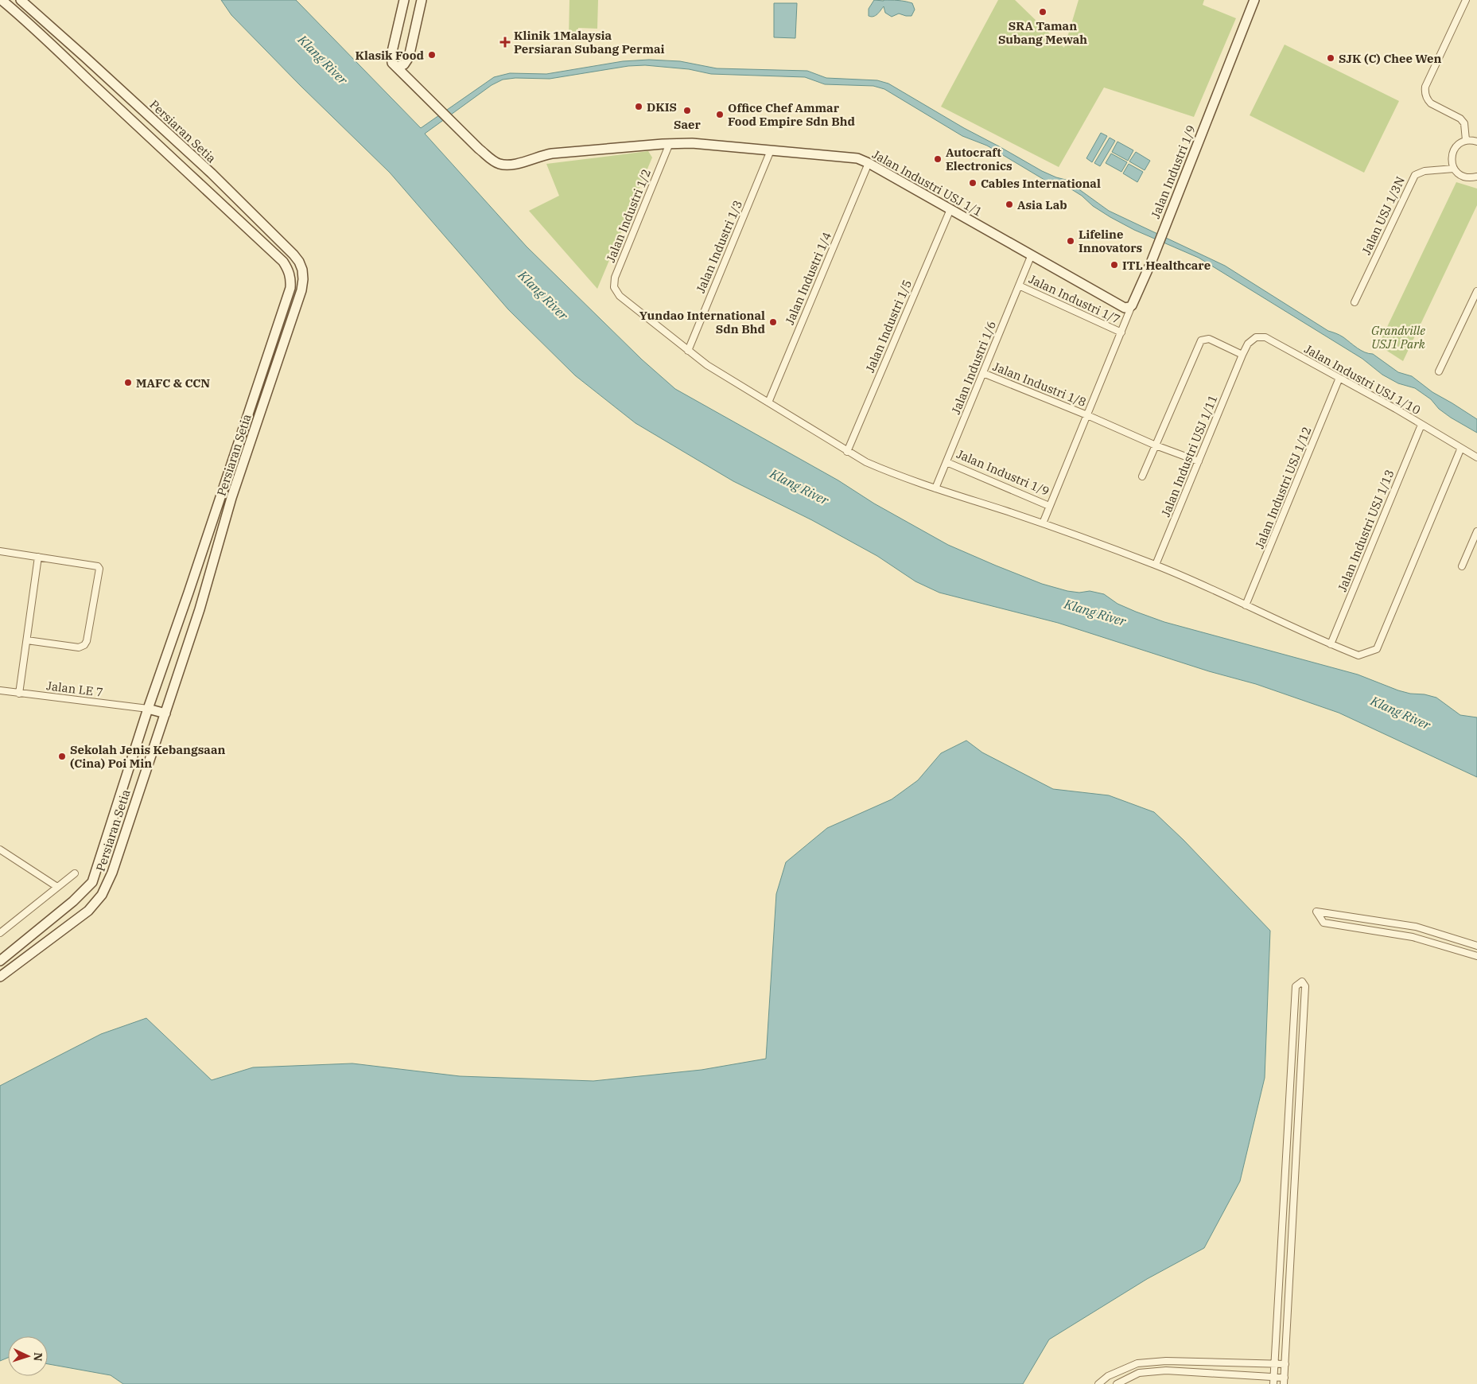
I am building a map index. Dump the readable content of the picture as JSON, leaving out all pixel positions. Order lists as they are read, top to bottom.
{
  "streets": {
    "street": [
      "Persiaran Setia",
      "Jalan Industri 1/9",
      "Jalan Industri USJ 1/1",
      "Jalan Industri 1/2",
      "Jalan USJ 1/3N",
      "Jalan Industri 1/3",
      "Jalan Industri 1/4",
      "Jalan Industri 1/7",
      "Jalan Industri 1/5",
      "Jalan Industri 1/6",
      "Jalan Industri USJ 1/10",
      "Jalan Industri 1/8",
      "Jalan Industri USJ 1/11",
      "Jalan Industri USJ 1/12",
      "Jalan Industri USJ 1/13",
      "Jalan LE 7"
    ]
  },
  "crossings": [
    ["Persiaran Setia", "Jalan LE 7"],
    ["Jalan Industri 1/9", "Jalan Industri USJ 1/1"],
    ["Jalan Industri 1/9", "Jalan Industri 1/7"],
    ["Jalan Industri 1/9", "Jalan Industri 1/6"],
    ["Jalan Industri 1/9", "Jalan Industri 1/8"],
    ["Jalan Industri USJ 1/1", "Jalan Industri 1/2"],
    ["Jalan Industri USJ 1/1", "Jalan Industri 1/3"],
    ["Jalan Industri USJ 1/1", "Jalan Industri 1/4"],
    ["Jalan Industri USJ 1/1", "Jalan Industri 1/5"],
    ["Jalan Industri USJ 1/1", "Jalan Industri 1/6"],
    ["Jalan Industri 1/2", "Jalan Industri 1/3"],
    ["Jalan Industri 1/7", "Jalan Industri 1/6"],
    ["Jalan Industri 1/6", "Jalan Industri 1/8"],
    ["Jalan Industri USJ 1/10", "Jalan Industri USJ 1/11"],
    ["Jalan Industri USJ 1/10", "Jalan Industri USJ 1/12"],
    ["Jalan Industri USJ 1/10", "Jalan Industri USJ 1/13"],
    ["Jalan Industri 1/8", "Jalan Industri USJ 1/11"]
  ],
  "water": ["Klang River"],
  "parks": ["Grandville USJ1 Park"],
  "places": {
    "other": [
      "SRA Taman Subang Mewah",
      "Klasik Food",
      "SJK (C) Chee Wen",
      "DKIS",
      "Saer",
      "Office Chef Ammar Food Empire Sdn Bhd",
      "Autocraft Electronics",
      "Cables International",
      "Asia Lab",
      "Lifeline Innovators",
      "ITL Healthcare",
      "Yundao International Sdn Bhd",
      "MAFC & CCN",
      "Sekolah Jenis Kebangsaan (Cina) Poi Min"
    ],
    "health": ["Klinik 1Malaysia Persiaran Subang Permai"]
  },
  "north": "right"
}
